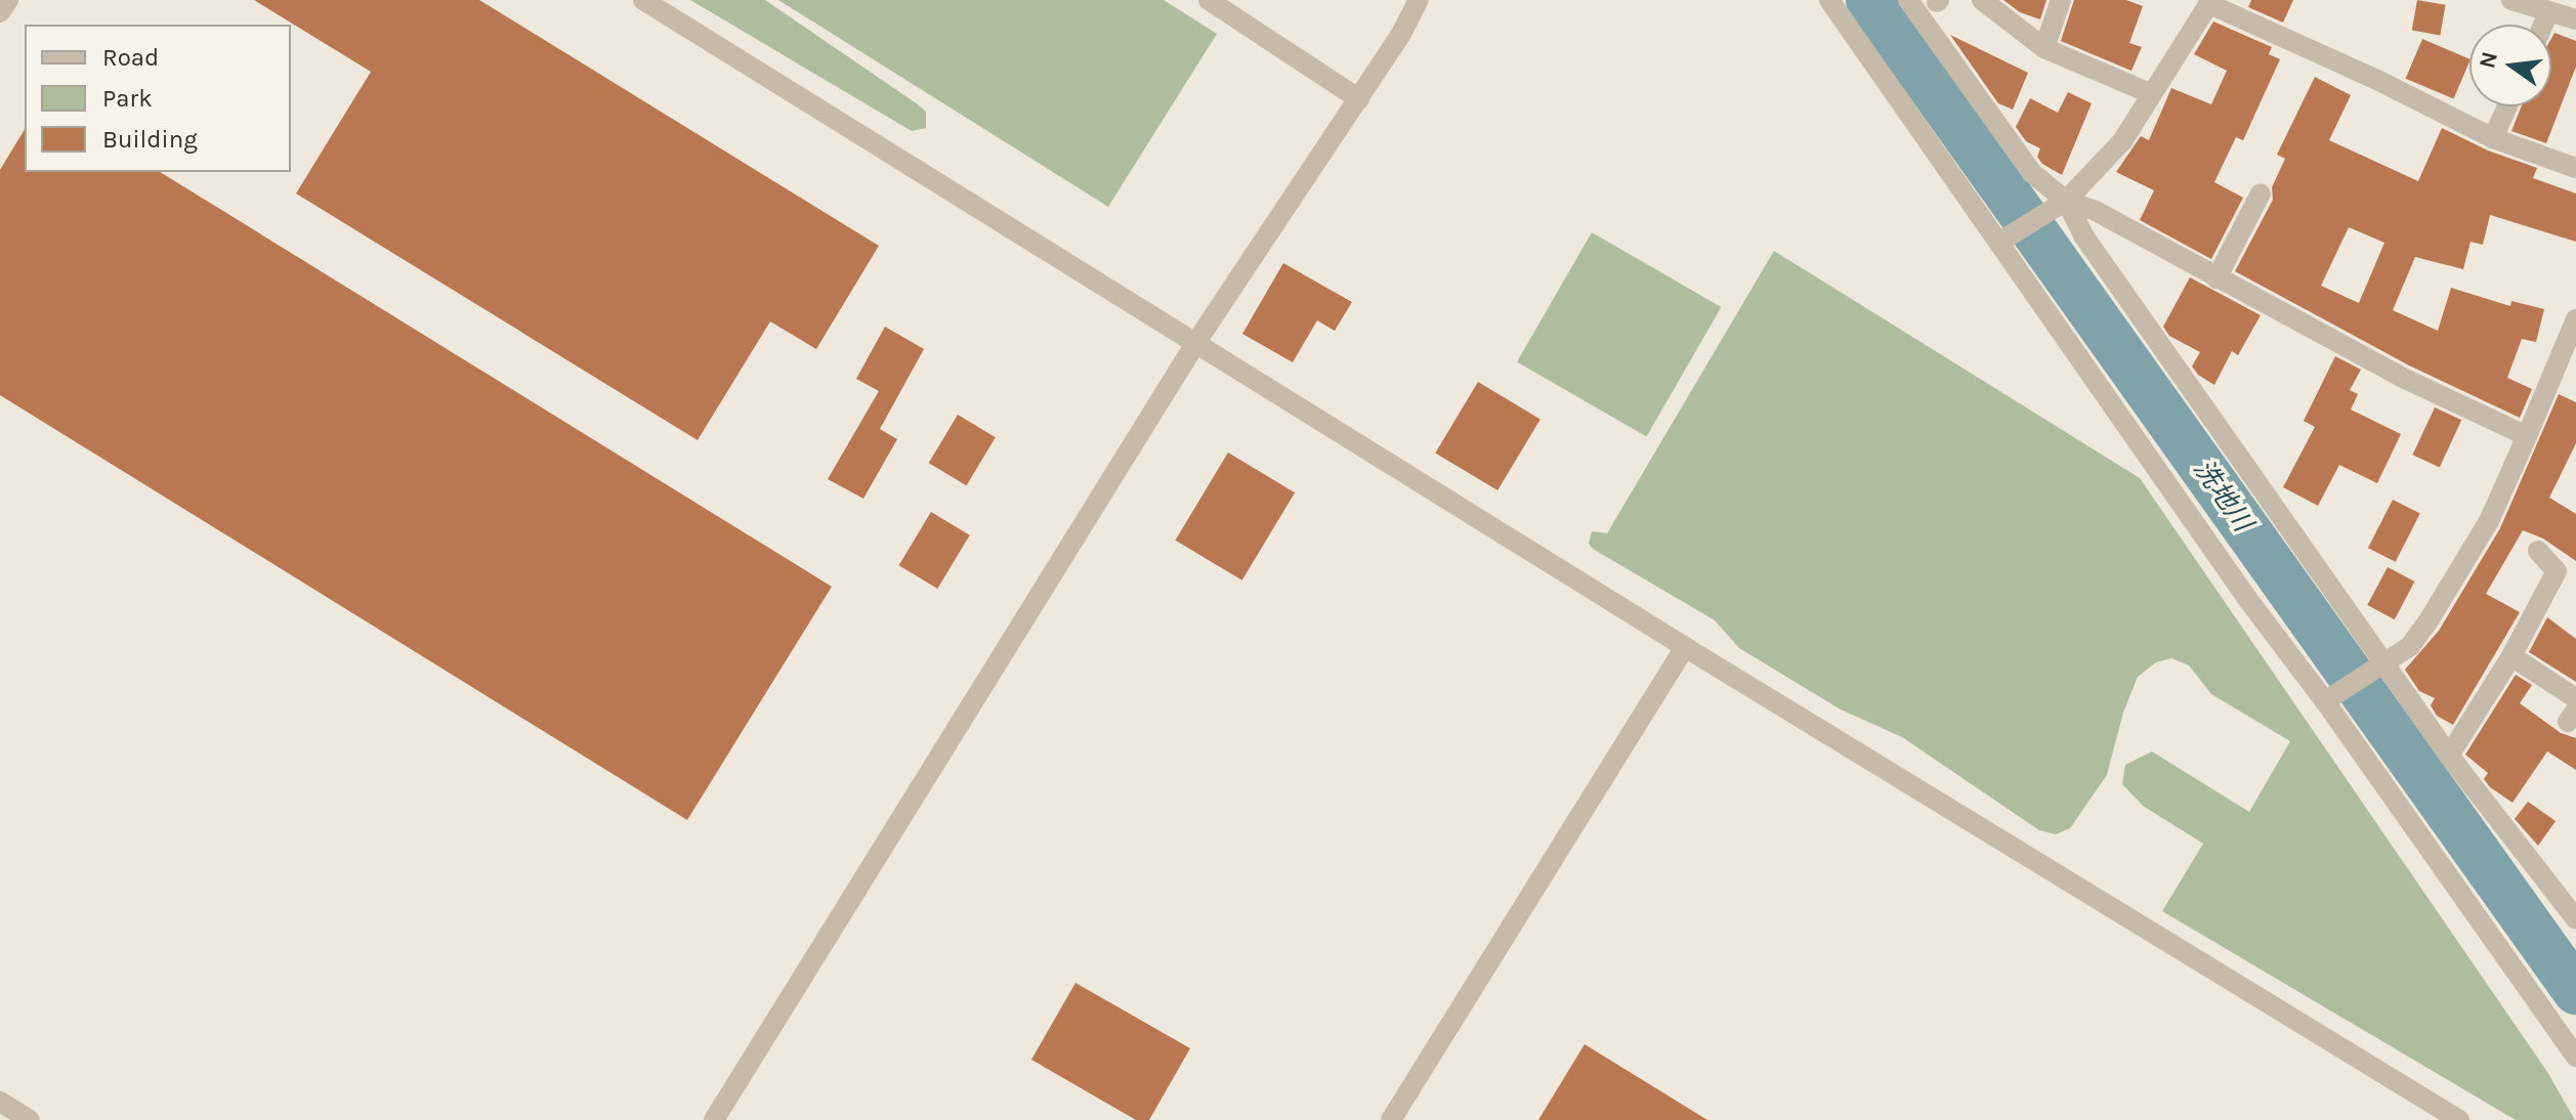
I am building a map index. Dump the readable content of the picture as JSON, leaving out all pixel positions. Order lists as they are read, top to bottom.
{
  "water": ["洗地川"],
  "legend": ["Road", "Park", "Building"],
  "north": "left"
}
